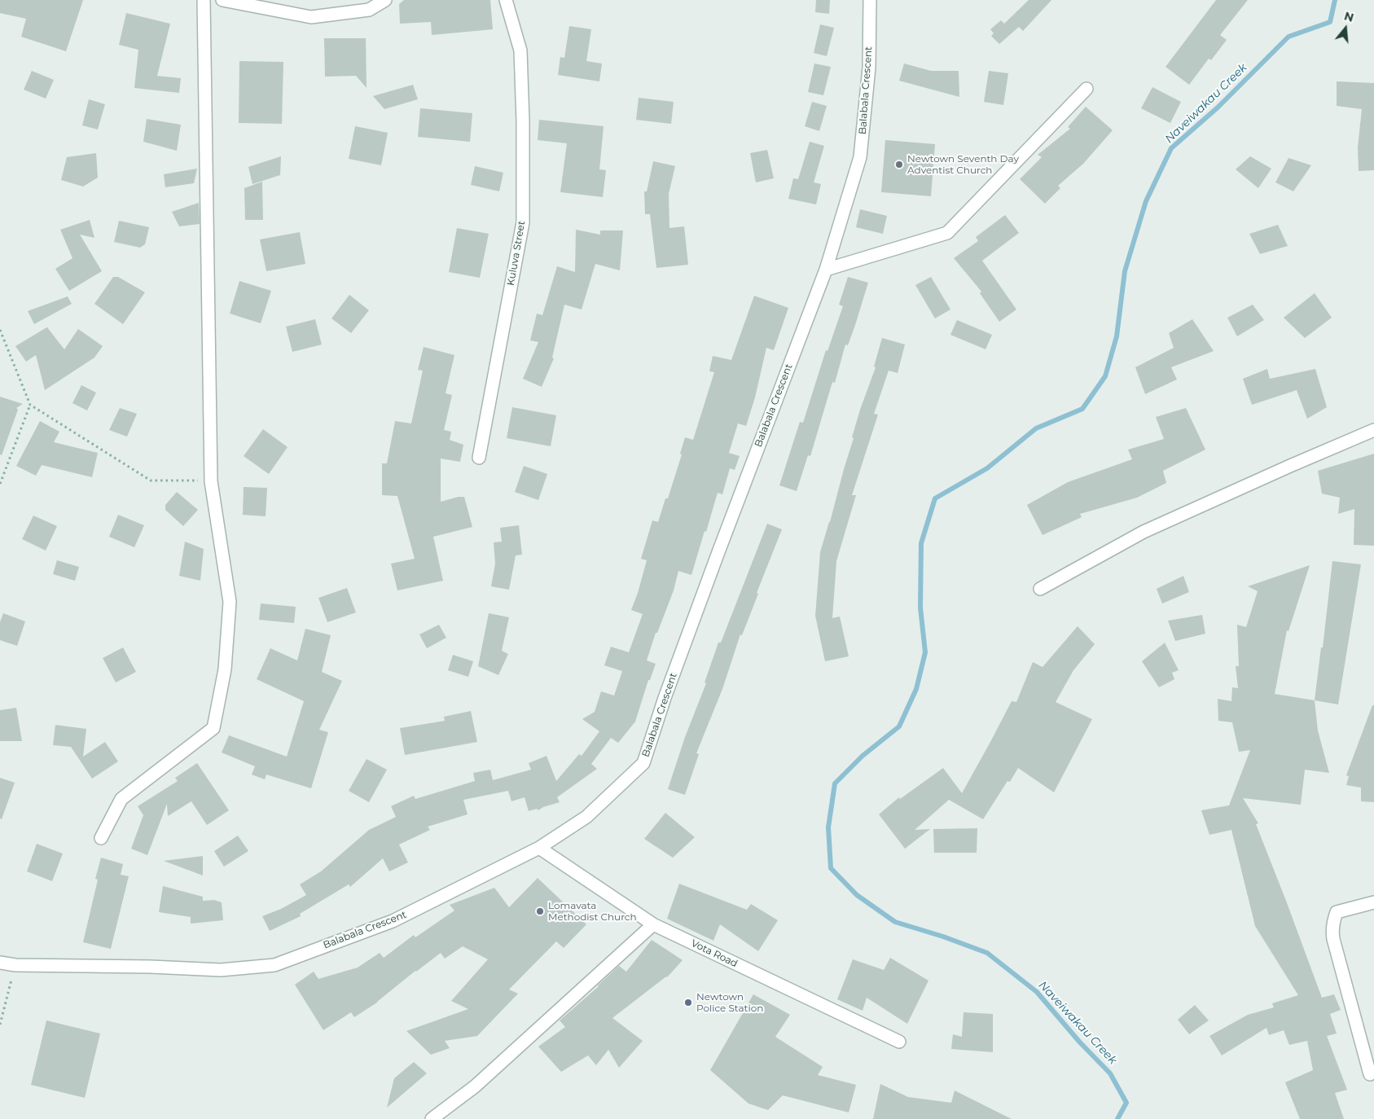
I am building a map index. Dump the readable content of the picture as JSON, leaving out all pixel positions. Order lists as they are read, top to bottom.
{
  "streets": {
    "street": ["Balabala Crescent", "Kuluva Street", "Vota Road"]
  },
  "crossings": [
    ["Balabala Crescent", "Vota Road"]
  ],
  "water": ["Naveiwakau Creek"],
  "places": ["Newtown Seventh Day Adventist Church", "Lomavata Methodist Church", "Newtown Police Station"],
  "north": "top"
}
